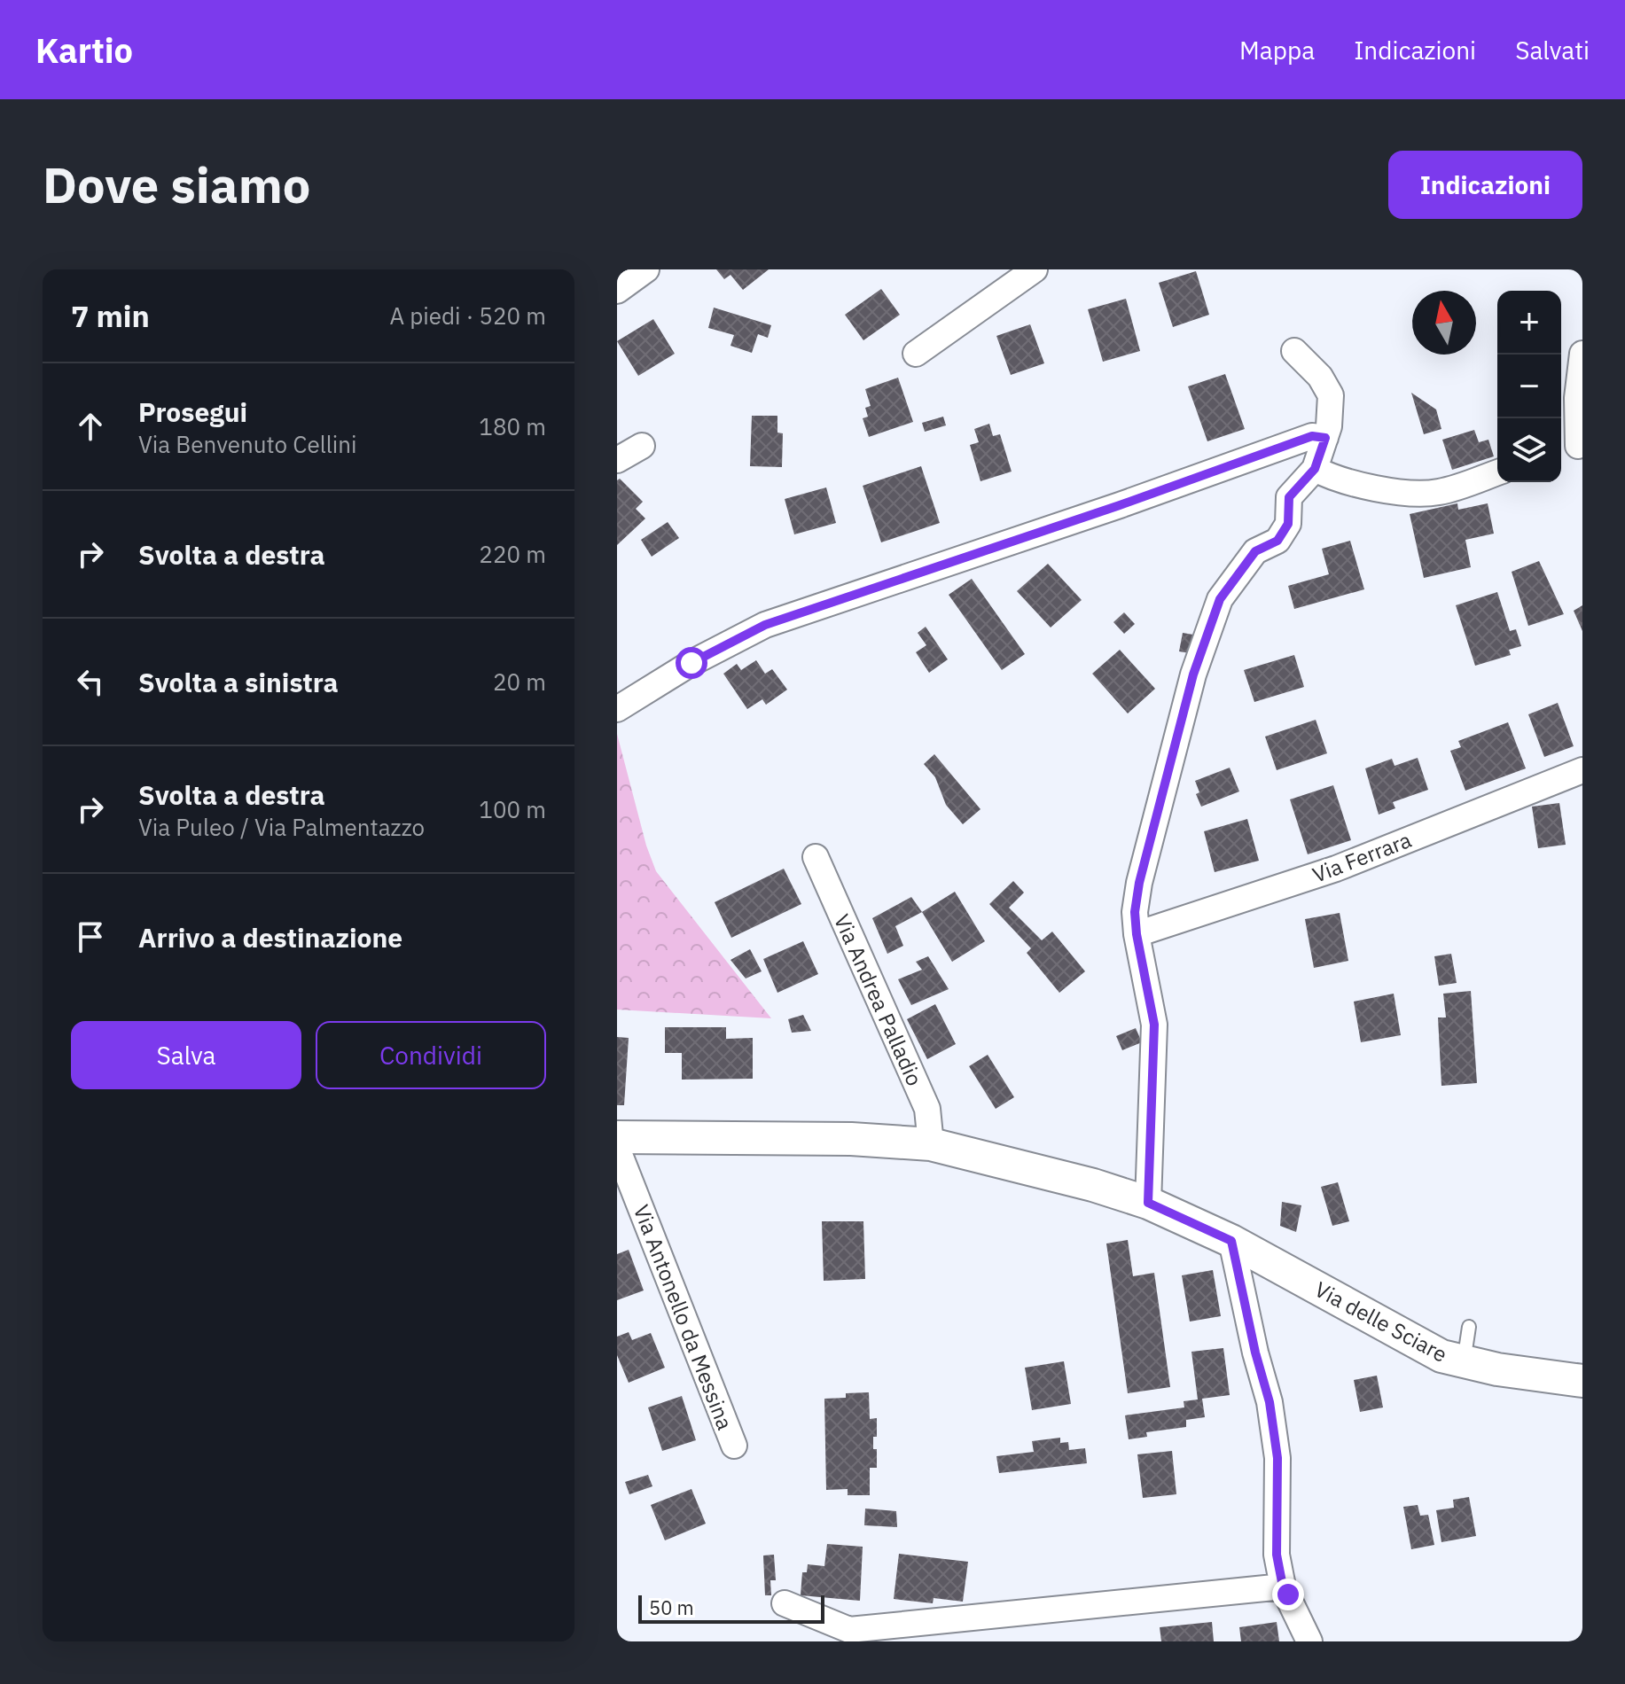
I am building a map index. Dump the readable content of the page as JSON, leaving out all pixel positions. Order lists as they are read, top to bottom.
{
  "streets": {
    "street": [
      "Via Ferrara",
      "Via Andrea Palladio",
      "Via Antonello da Messina",
      "Via delle Sciare"
    ]
  },
  "crossings": [
    ["Via Andrea Palladio", "Via delle Sciare"]
  ],
  "scale_bar": "50 m",
  "north": "top",
  "page": {
    "header": "Kartio",
    "nav": ["Mappa", "Indicazioni", "Salvati"],
    "buttons": [
      "Indicazioni",
      ["Salva", "Condividi"]
    ],
    "title": "Dove siamo",
    "heading": ["7 min", "A piedi · 520 m"],
    "map_buttons": ["+", "−"],
    "list": [
      ["Prosegui", "Via Benvenuto Cellini", "180 m"],
      ["Svolta a destra", "220 m"],
      ["Svolta a sinistra", "20 m"],
      ["Svolta a destra", "Via Puleo / Via Palmentazzo", "100 m"],
      "Arrivo a destinazione"
    ],
    "scale": "50 m"
  }
}
